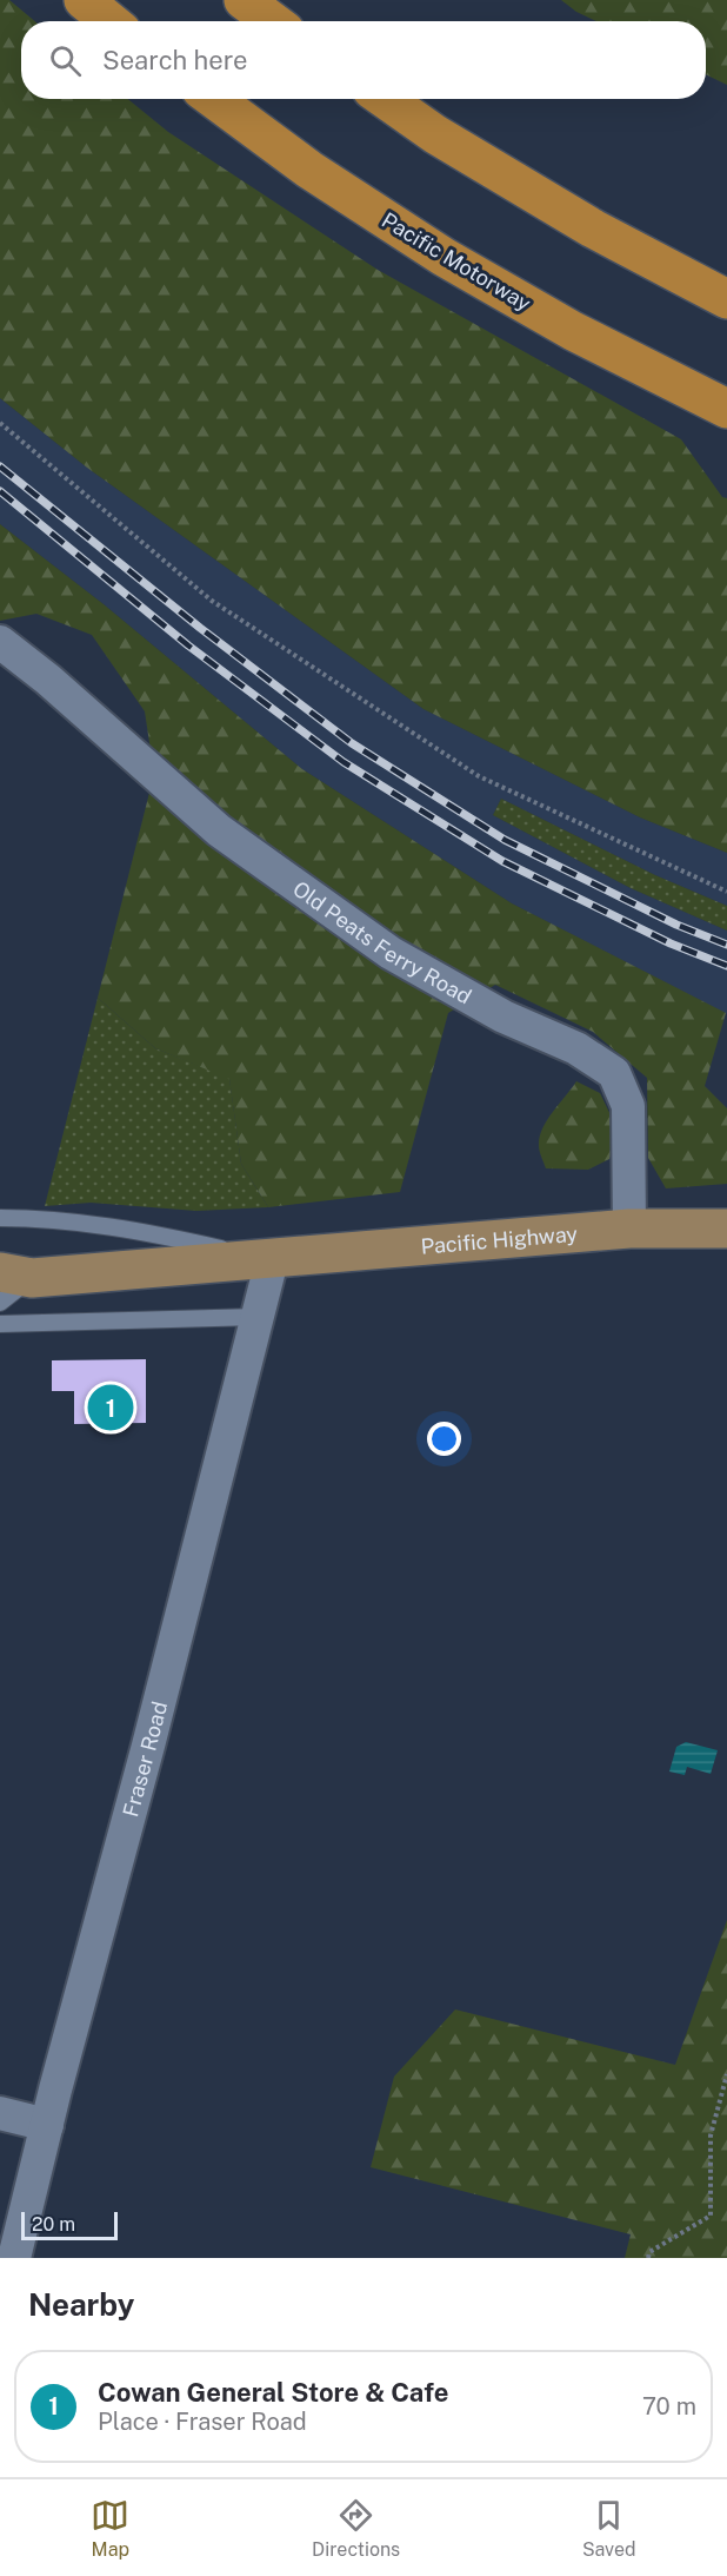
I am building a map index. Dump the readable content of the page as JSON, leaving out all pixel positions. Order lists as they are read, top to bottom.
{
  "streets": {
    "highway": ["Pacific Motorway"],
    "main road": ["Pacific Highway"],
    "street": ["Old Peats Ferry Road", "Fraser Road"]
  },
  "crossings": [
    ["Old Peats Ferry Road", "Pacific Highway"],
    ["Pacific Highway", "Fraser Road"]
  ],
  "scale_bar": "20 m",
  "page": {
    "search": "Search here",
    "pins": "1",
    "scale": "20 m",
    "heading": "Nearby",
    "list": [
      {
        "mark": "1",
        "name": "Cowan General Store & Cafe",
        "note": "Place · Fraser Road",
        "value": "70 m"
      }
    ],
    "nav": ["Map", "Directions", "Saved"]
  }
}
